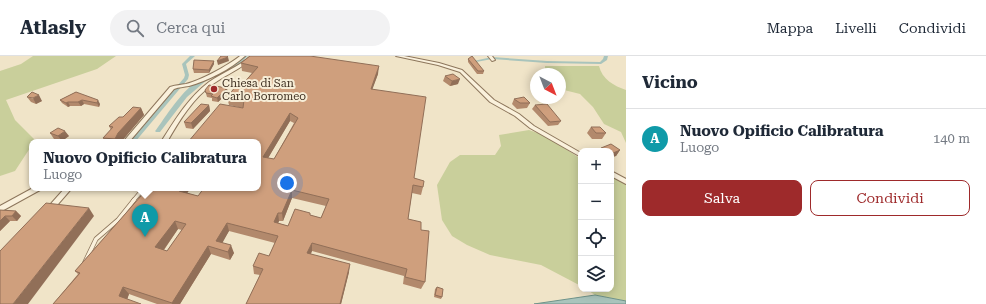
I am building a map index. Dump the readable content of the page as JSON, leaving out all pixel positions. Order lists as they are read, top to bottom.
{
  "places": ["Chiesa di San Carlo Borromeo"],
  "north": "bottom right",
  "page": {
    "header": "Atlasly",
    "search": "Cerca qui",
    "nav": ["Mappa", "Livelli", "Condividi"],
    "heading": "Vicino",
    "list": [
      {
        "mark": "A",
        "name": "Nuovo Opificio Calibratura",
        "note": "Luogo",
        "value": "140 m"
      }
    ],
    "popup": ["Nuovo Opificio Calibratura", "Luogo"],
    "map_buttons": ["+", "−"],
    "buttons": ["Salva", "Condividi"],
    "pins": "A"
  }
}
